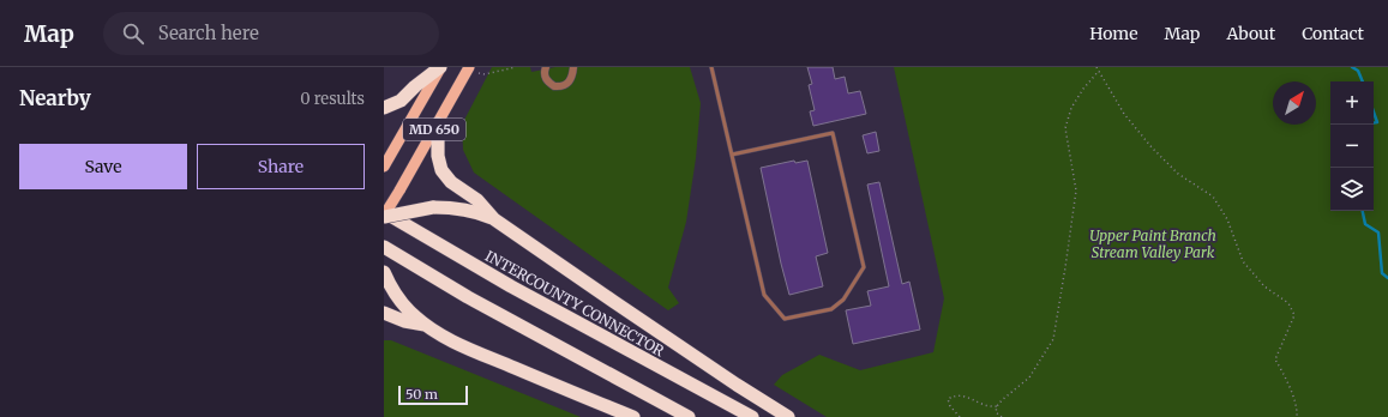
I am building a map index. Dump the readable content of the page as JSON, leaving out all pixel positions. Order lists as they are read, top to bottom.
{
  "streets": {
    "highway": ["INTERCOUNTY CONNECTOR"],
    "main road": ["MD 650"]
  },
  "crossings": [
    ["MD 650", "INTERCOUNTY CONNECTOR"]
  ],
  "parks": ["Upper Paint Branch Stream Valley Park"],
  "scale_bar": "50 m",
  "north": "top right",
  "page": {
    "header": "Map",
    "search": "Search here",
    "nav": [
      "Home",
      "Map",
      "About",
      "Contact"
    ],
    "heading": ["Nearby", "0 results"],
    "map_buttons": ["+", "−"],
    "buttons": ["Save", "Share"],
    "scale": "50 m"
  }
}
